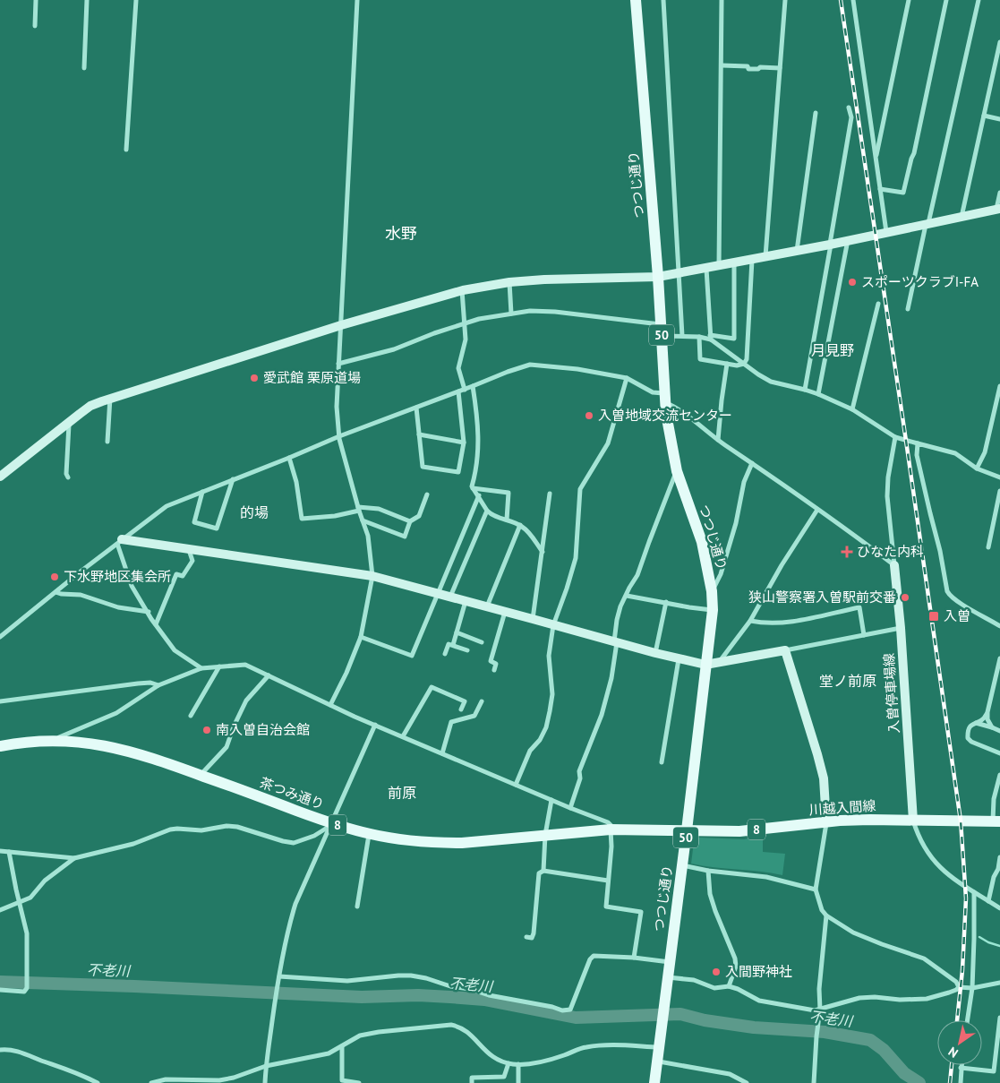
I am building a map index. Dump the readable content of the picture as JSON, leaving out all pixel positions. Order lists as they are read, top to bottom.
{
  "streets": {
    "main road": [
      "つつじ通り",
      "50",
      "茶つみ通り",
      "川越入間線",
      "8"
    ],
    "street": ["入曽停車場線"]
  },
  "crossings": [
    ["つつじ通り", "茶つみ通り"],
    ["つつじ通り", "川越入間線"],
    ["入曽停車場線", "川越入間線"],
    ["茶つみ通り", "川越入間線"]
  ],
  "districts": [
    "水野",
    "月見野",
    "的場",
    "堂ノ前原",
    "前原"
  ],
  "water": ["不老川"],
  "places": {
    "other": [
      "スポーツクラブI-FA",
      "愛武館 栗原道場",
      "入曽地域交流センター",
      "下水野地区集会所",
      "狭山警察署入曽駅前交番",
      "南入曽自治会館",
      "入間野神社"
    ],
    "health": ["ひなた内科"],
    "transit": ["入曽"]
  },
  "north": "bottom left"
}
